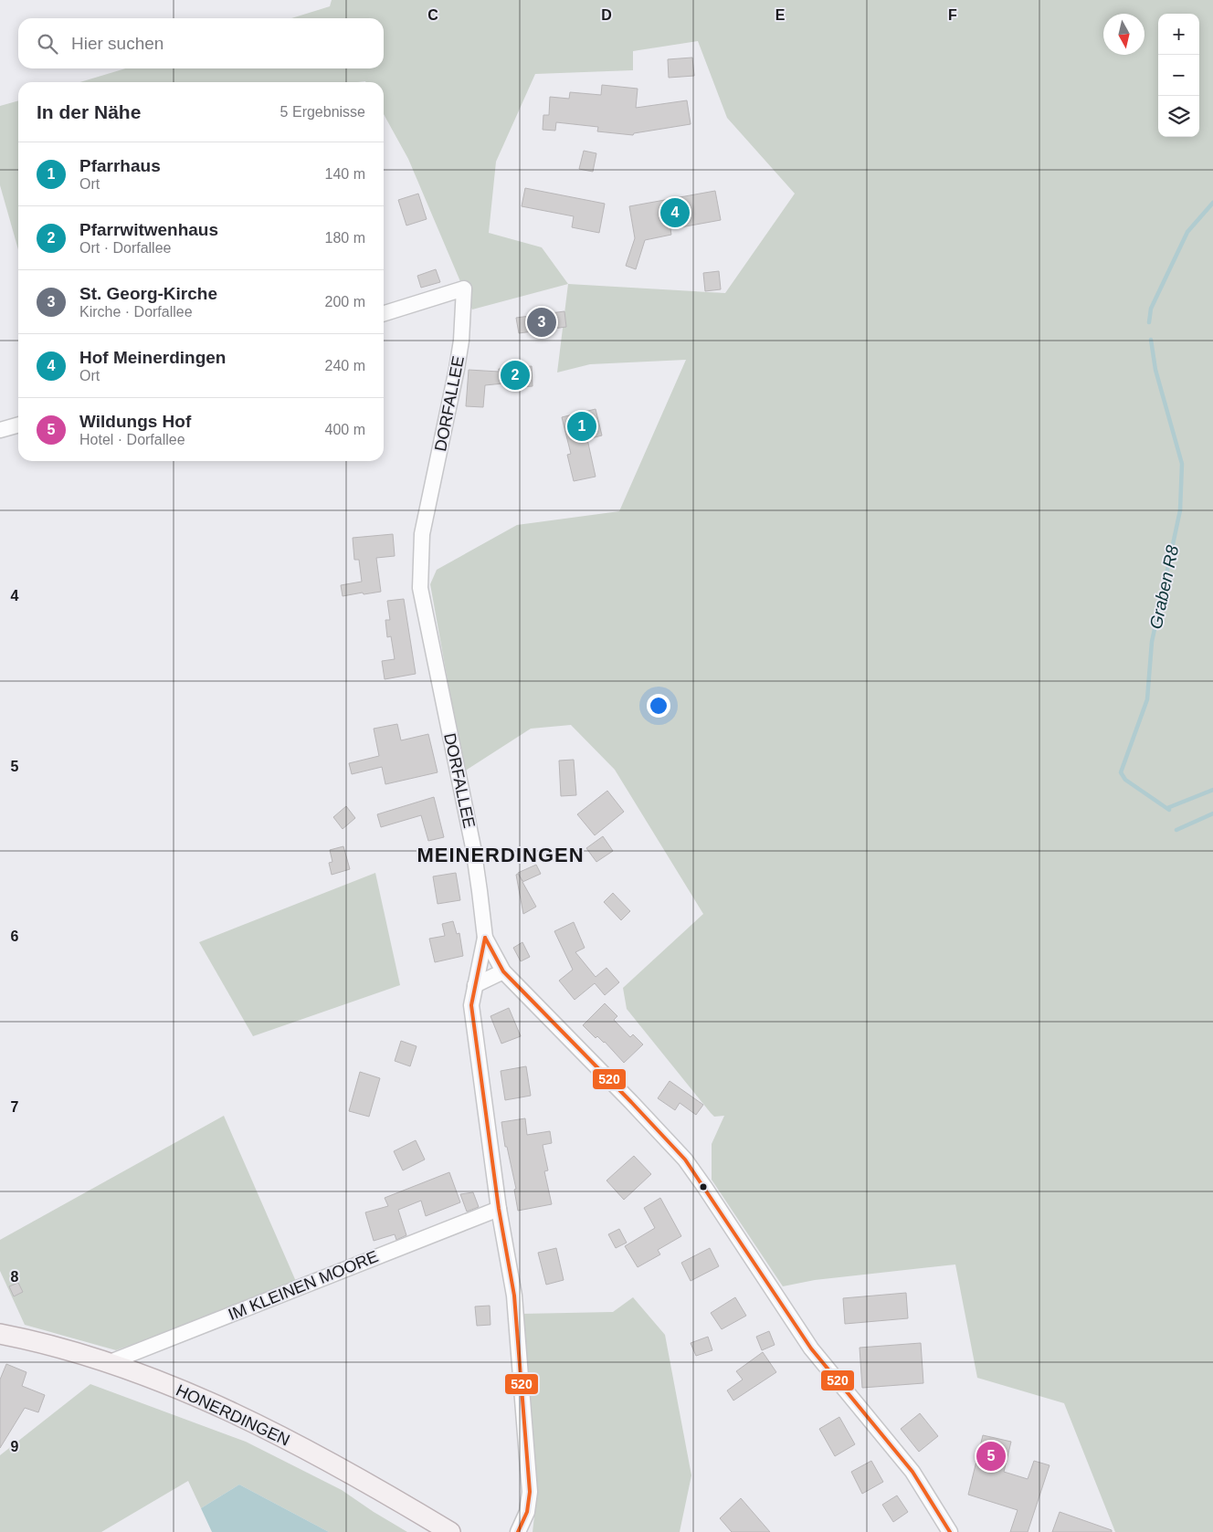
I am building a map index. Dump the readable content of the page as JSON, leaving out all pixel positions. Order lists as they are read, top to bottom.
{
  "streets": {
    "main road": ["HONERDINGEN"],
    "street": ["DORFALLEE", "IM KLEINEN MOORE"]
  },
  "crossings": [
    ["IM KLEINEN MOORE", "HONERDINGEN"]
  ],
  "districts": ["MEINERDINGEN"],
  "water": ["Graben R8"],
  "lines": ["transit line 520"],
  "north": "bottom",
  "page": {
    "map_buttons": ["+", "−"],
    "search": "Hier suchen",
    "heading": ["In der Nähe", "5 Ergebnisse"],
    "list": [
      {
        "mark": "1",
        "name": "Pfarrhaus",
        "note": "Ort",
        "value": "140 m"
      },
      {
        "mark": "2",
        "name": "Pfarrwitwenhaus",
        "note": "Ort · Dorfallee",
        "value": "180 m"
      },
      {
        "mark": "3",
        "name": "St. Georg-Kirche",
        "note": "Kirche · Dorfallee",
        "value": "200 m"
      },
      {
        "mark": "4",
        "name": "Hof Meinerdingen",
        "note": "Ort",
        "value": "240 m"
      },
      {
        "mark": "5",
        "name": "Wildungs Hof",
        "note": "Hotel · Dorfallee",
        "value": "400 m"
      }
    ],
    "pins": [
      "4",
      "3",
      "2",
      "1",
      "5"
    ]
  },
  "grid": {
    "columns": [
      "C",
      "D",
      "E",
      "F"
    ],
    "rows": [
      "4",
      "5",
      "6",
      "7",
      "8",
      "9"
    ]
  }
}
